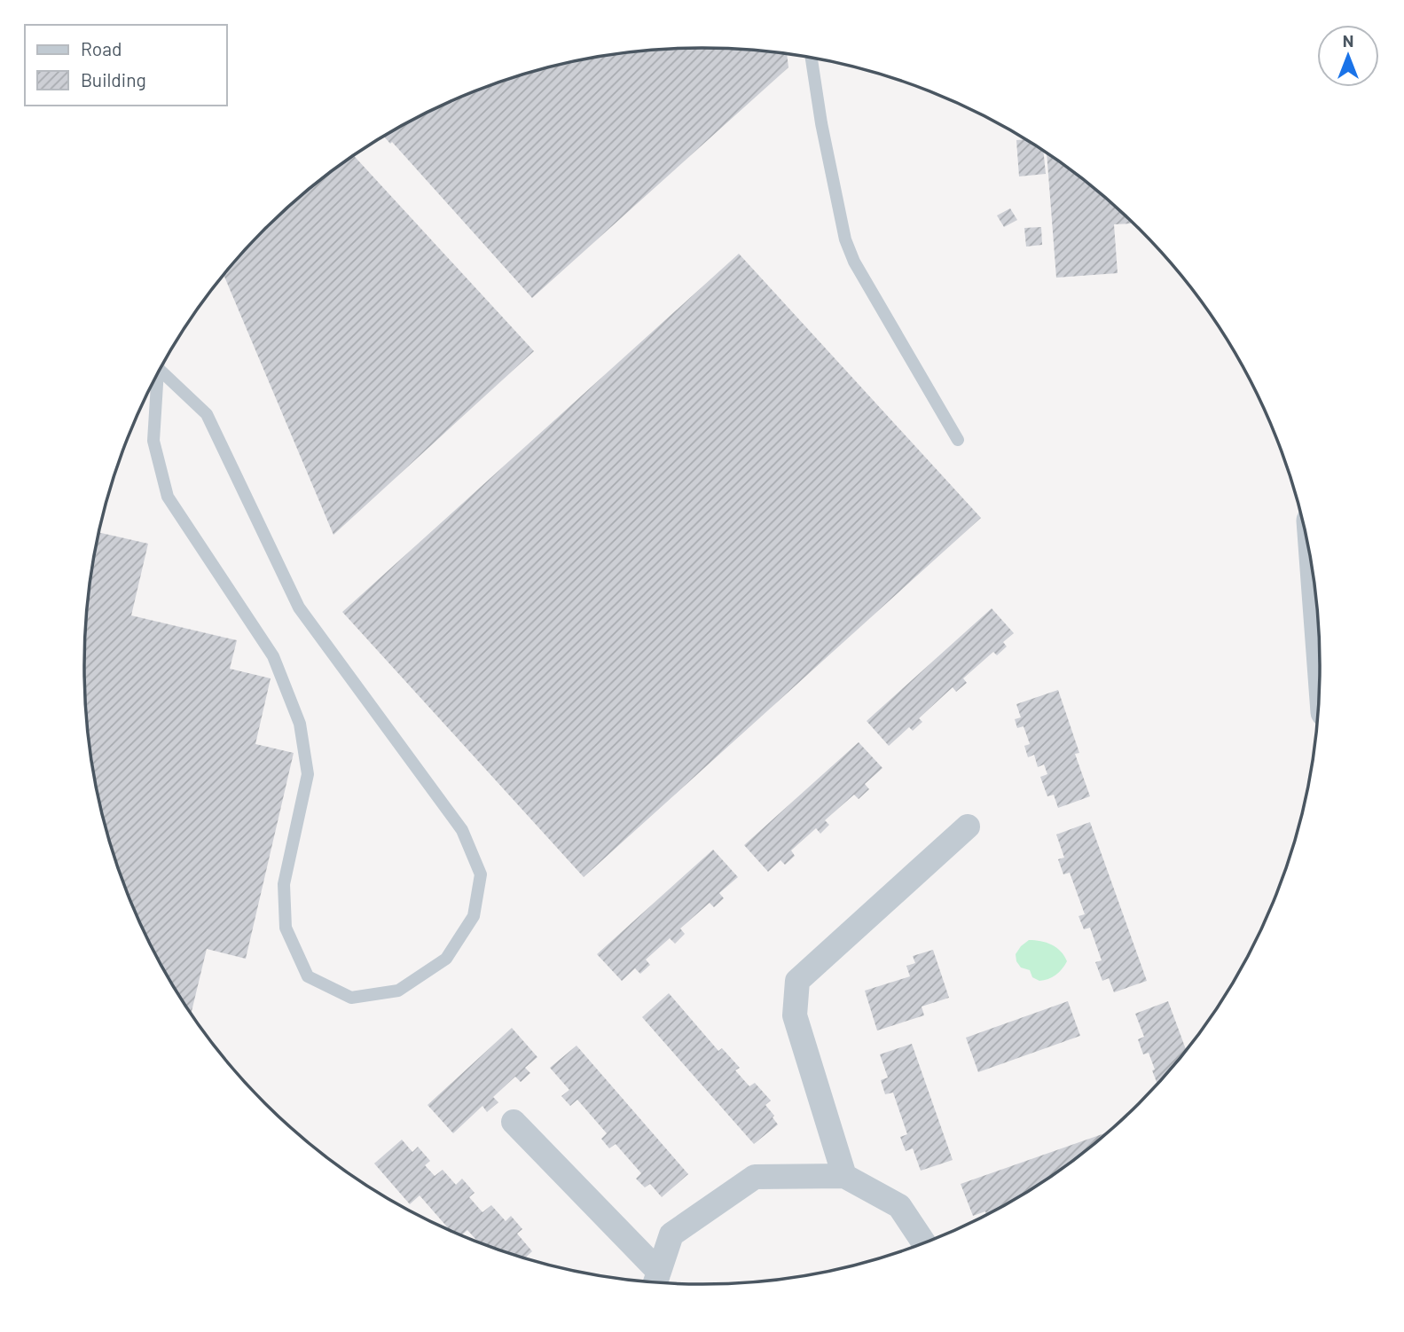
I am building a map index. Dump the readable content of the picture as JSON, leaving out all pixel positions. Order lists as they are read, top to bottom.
{
  "legend": ["Road", "Building"],
  "north": "top"
}
